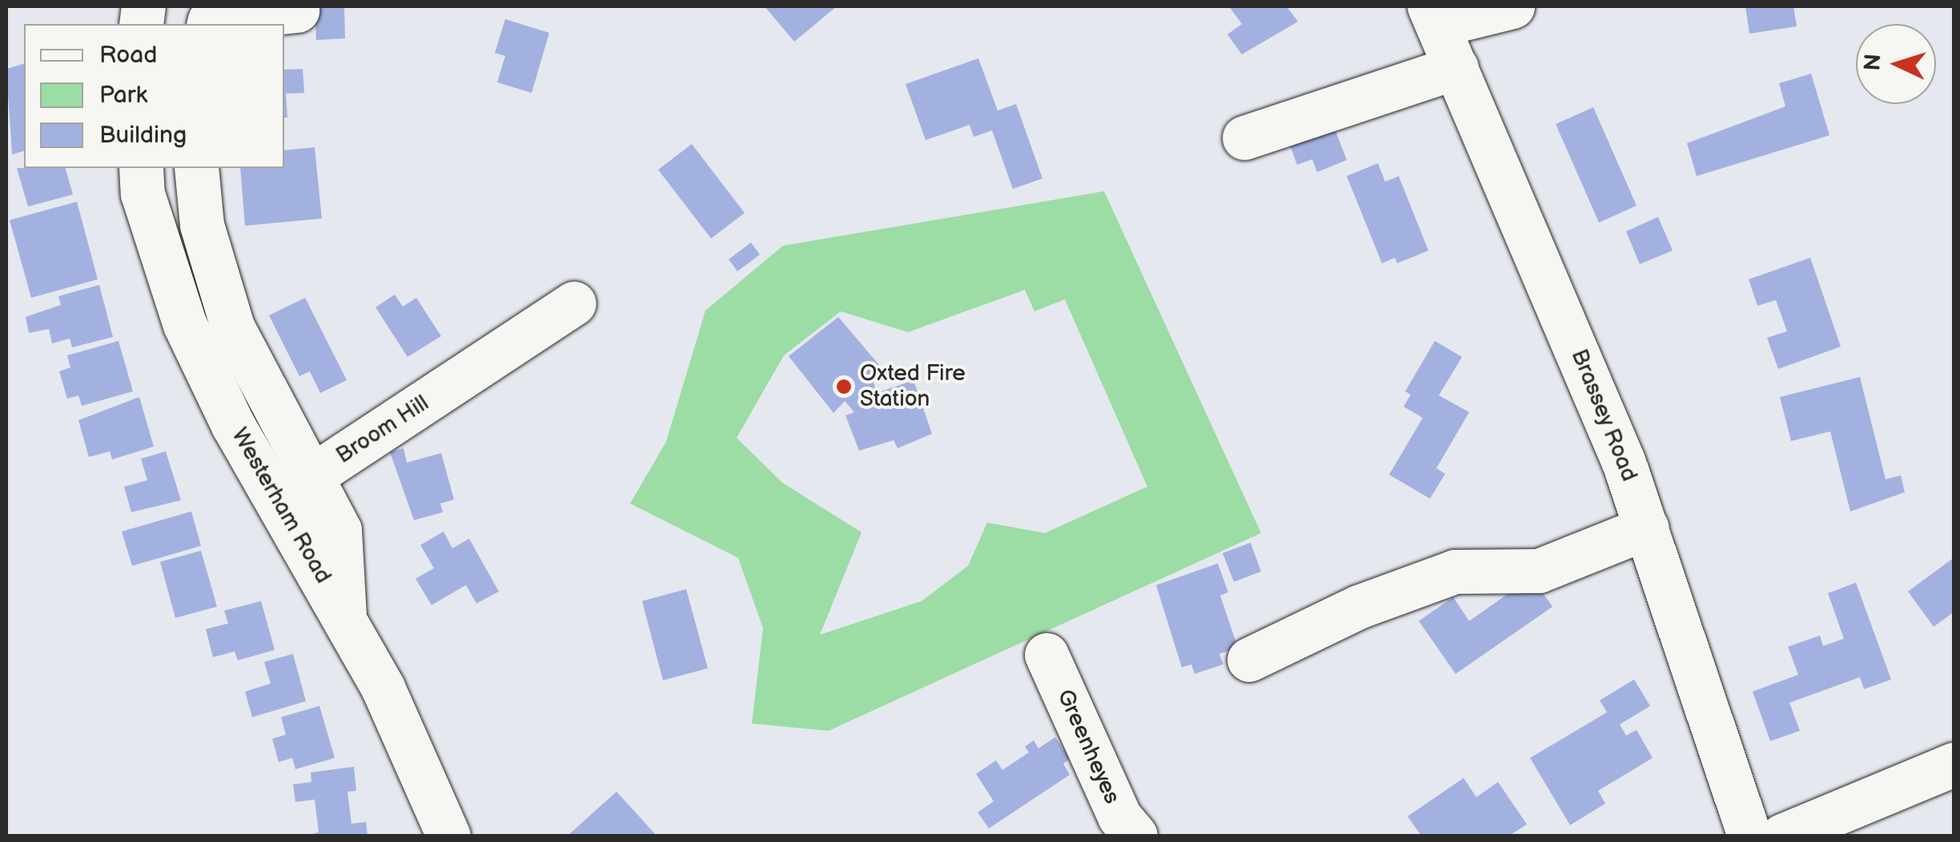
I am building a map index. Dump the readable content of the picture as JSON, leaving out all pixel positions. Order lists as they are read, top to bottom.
{
  "streets": {
    "street": [
      "Brassey Road",
      "Broom Hill",
      "Westerham Road",
      "Greenheyes"
    ]
  },
  "crossings": [
    ["Broom Hill", "Westerham Road"]
  ],
  "places": ["Oxted Fire Station"],
  "legend": ["Road", "Park", "Building"],
  "north": "left"
}
